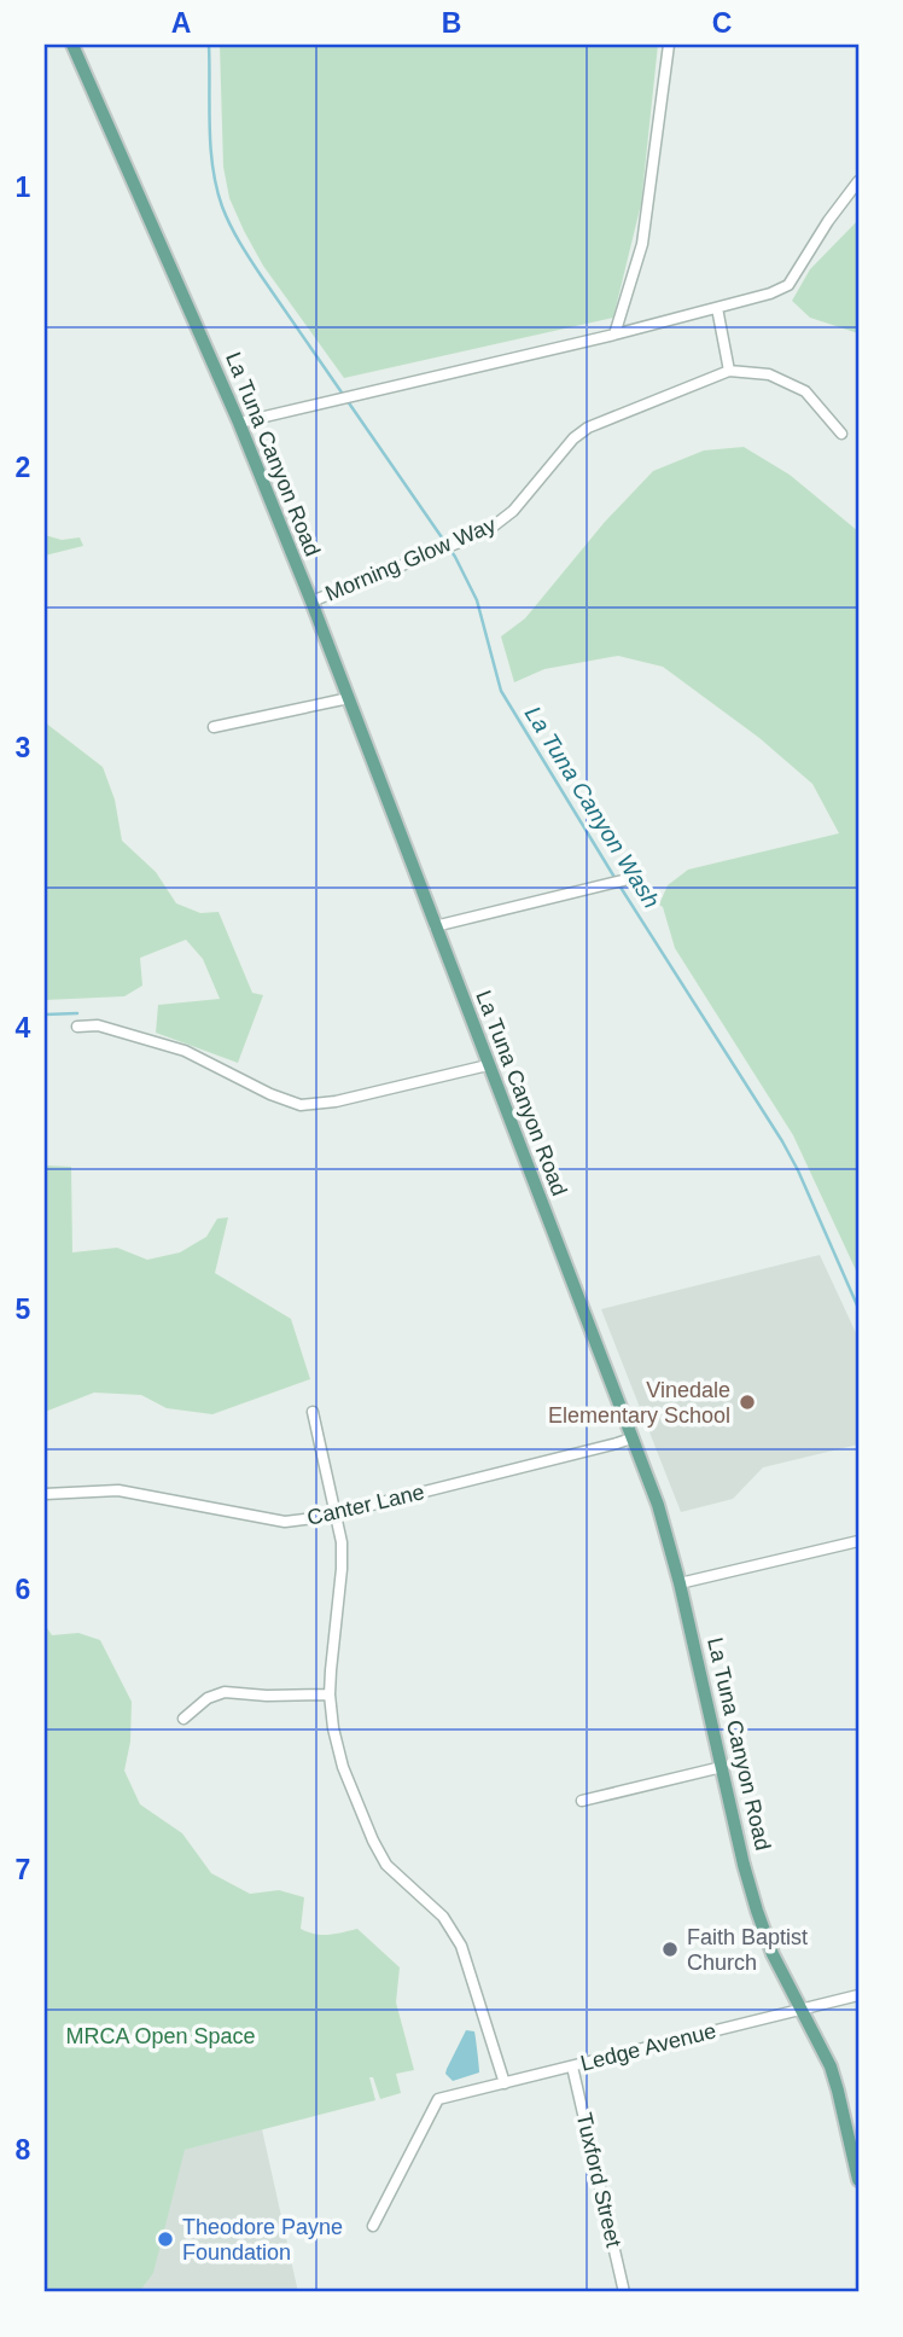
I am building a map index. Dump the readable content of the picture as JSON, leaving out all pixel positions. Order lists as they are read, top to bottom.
{
  "streets": {
    "main road": ["La Tuna Canyon Road"],
    "street": [
      "Morning Glow Way",
      "Canter Lane",
      "Ledge Avenue",
      "Tuxford Street"
    ]
  },
  "crossings": [
    ["La Tuna Canyon Road", "Morning Glow Way"],
    ["La Tuna Canyon Road", "Canter Lane"],
    ["La Tuna Canyon Road", "Ledge Avenue"],
    ["Ledge Avenue", "Tuxford Street"]
  ],
  "water": ["La Tuna Canyon Wash"],
  "parks": ["MRCA Open Space"],
  "places": ["Vinedale Elementary School", "Faith Baptist Church", "Theodore Payne Foundation"],
  "grid": {
    "columns": ["A", "B", "C"],
    "rows": [
      "1",
      "2",
      "3",
      "4",
      "5",
      "6",
      "7",
      "8"
    ]
  }
}
